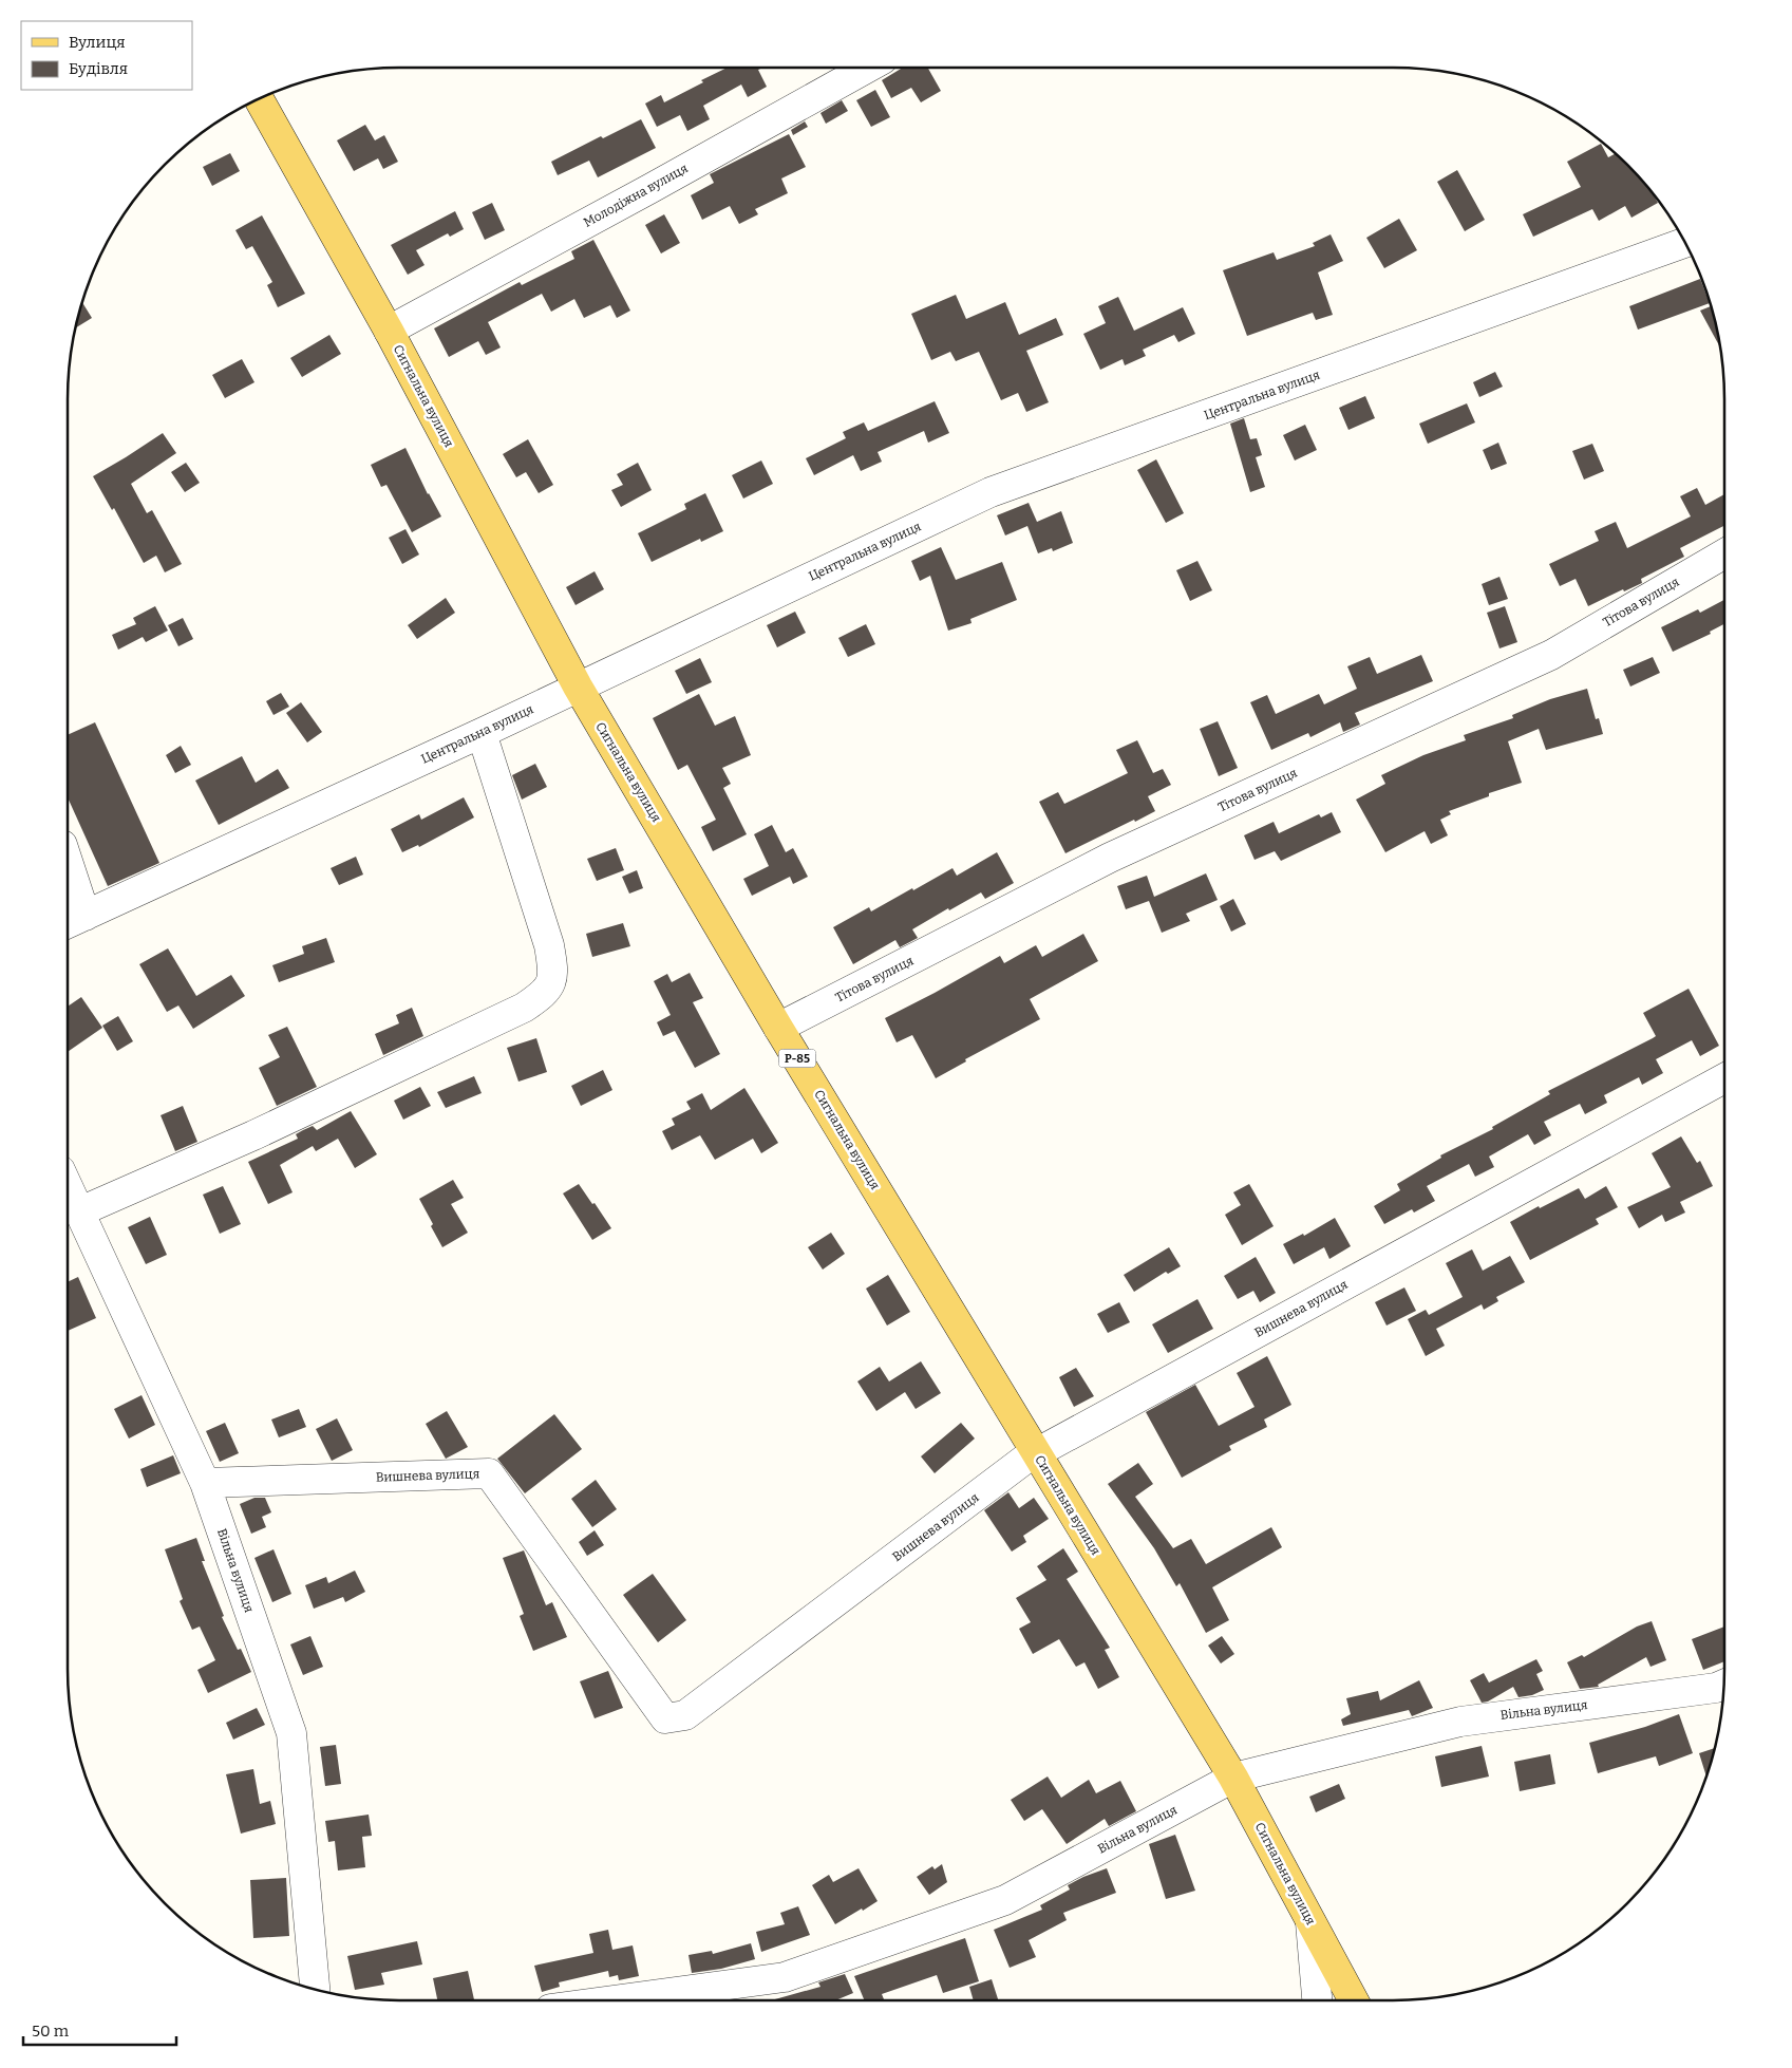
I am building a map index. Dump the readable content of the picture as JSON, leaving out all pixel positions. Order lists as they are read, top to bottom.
{
  "streets": {
    "main road": ["Сигнальна вулиця", "Р-85"],
    "street": [
      "Молодіжна вулиця",
      "Центральна вулиця",
      "Тітова вулиця",
      "Вишнева вулиця",
      "Вільна вулиця"
    ]
  },
  "crossings": [
    ["Молодіжна вулиця", "Сигнальна вулиця"],
    ["Центральна вулиця", "Сигнальна вулиця"],
    ["Сигнальна вулиця", "Тітова вулиця"],
    ["Сигнальна вулиця", "Вишнева вулиця"],
    ["Сигнальна вулиця", "Вільна вулиця"],
    ["Вишнева вулиця", "Вільна вулиця"]
  ],
  "legend": ["Вулиця", "Будівля"],
  "scale_bar": "50 m"
}
